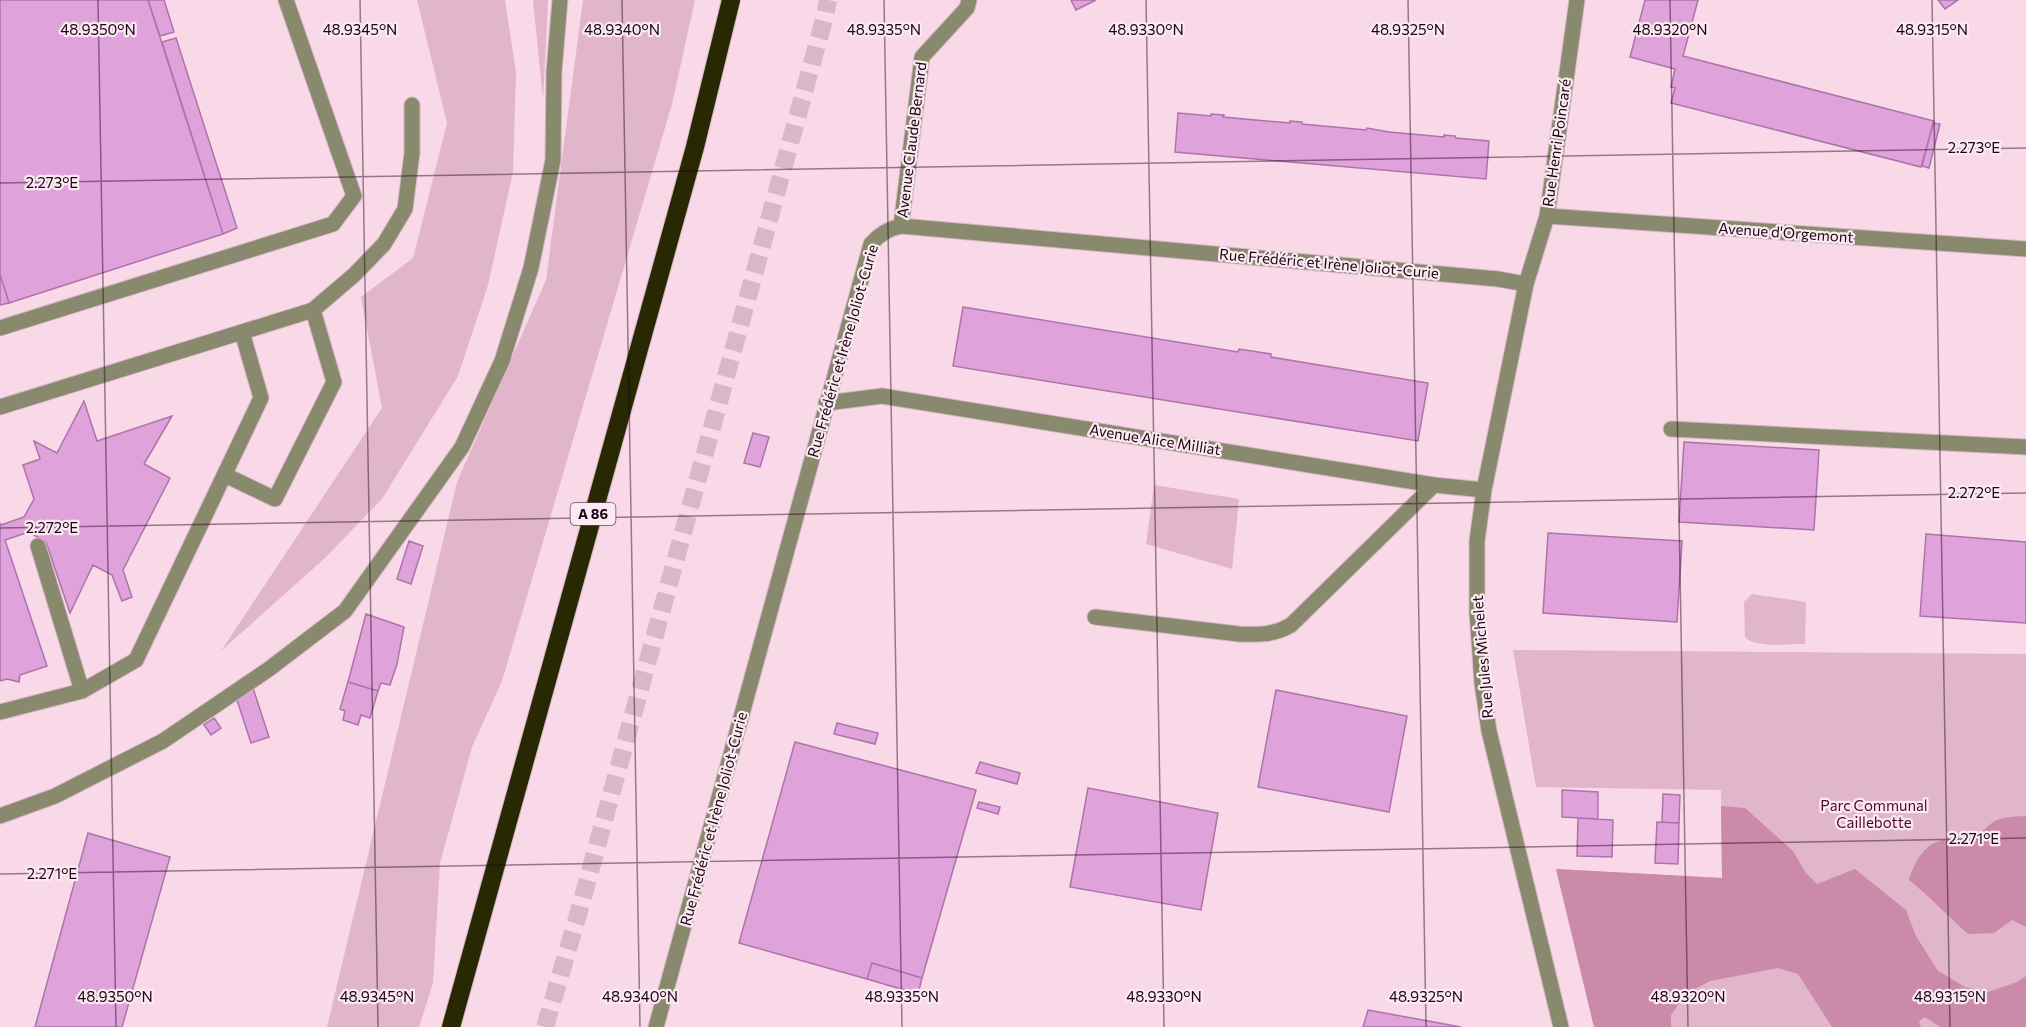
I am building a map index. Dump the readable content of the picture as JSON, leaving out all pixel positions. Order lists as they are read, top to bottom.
{
  "streets": {
    "highway": ["A 86"],
    "street": [
      "Avenue Claude Bernard",
      "Rue Henri Poincaré",
      "Avenue d'Orgemont",
      "Rue Frédéric et Irène Joliot-Curie",
      "Avenue Alice Milliat",
      "Rue Jules Michelet"
    ]
  },
  "crossings": [
    ["Avenue Claude Bernard", "Rue Frédéric et Irène Joliot-Curie"],
    ["Rue Henri Poincaré", "Avenue d'Orgemont"],
    ["Rue Henri Poincaré", "Rue Frédéric et Irène Joliot-Curie"],
    ["Rue Henri Poincaré", "Rue Jules Michelet"],
    ["Rue Frédéric et Irène Joliot-Curie", "Avenue Alice Milliat"],
    ["Rue Frédéric et Irène Joliot-Curie", "Rue Jules Michelet"],
    ["Avenue Alice Milliat", "Rue Jules Michelet"]
  ],
  "parks": ["Parc Communal Caillebotte"],
  "coordinates": [
    "48.9350°N",
    "48.9345°N",
    "48.9340°N",
    "48.9335°N",
    "48.9330°N",
    "48.9325°N",
    "48.9320°N",
    "48.9315°N",
    "2.273°E",
    "2.272°E",
    "2.271°E"
  ]
}
